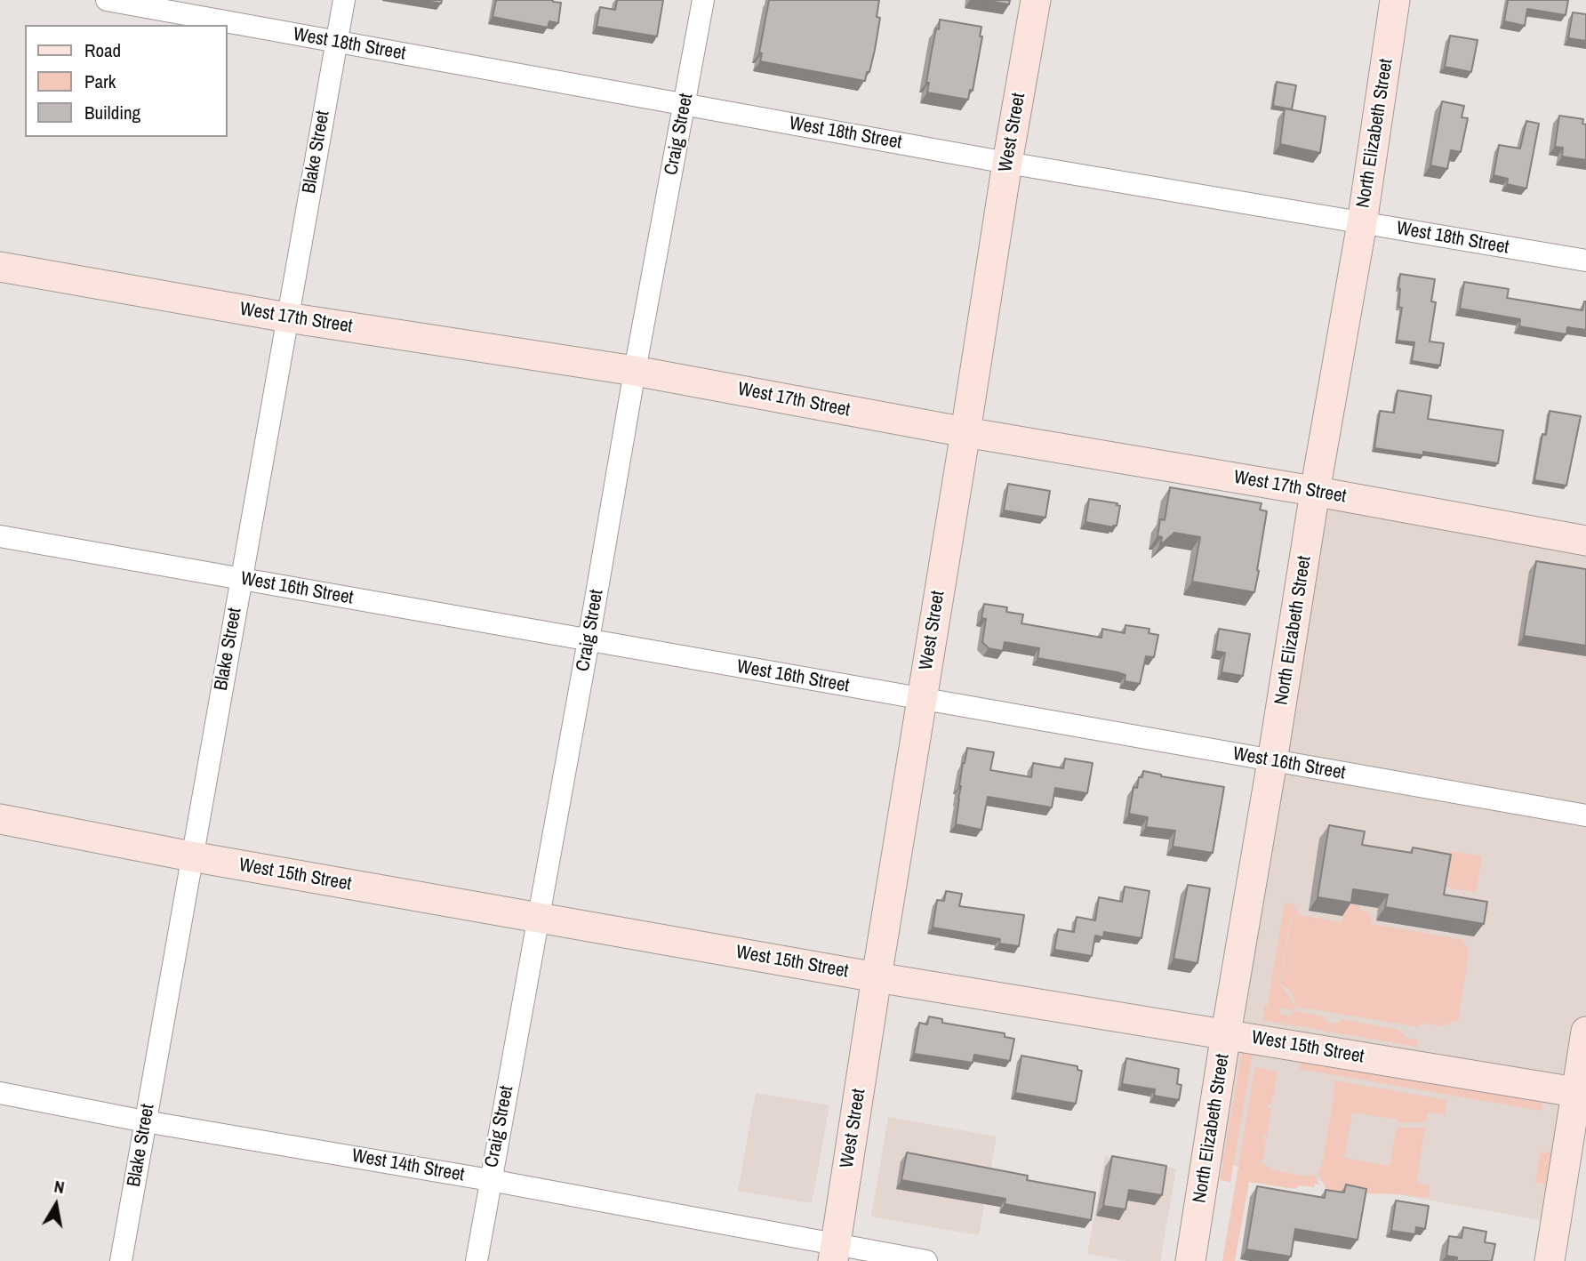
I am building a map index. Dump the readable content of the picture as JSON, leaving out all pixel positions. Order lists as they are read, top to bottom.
{
  "streets": {
    "street": [
      "West 18th Street",
      "West Street",
      "North Elizabeth Street",
      "Craig Street",
      "Blake Street",
      "West 17th Street",
      "West 16th Street",
      "West 15th Street",
      "West 14th Street"
    ]
  },
  "crossings": [
    ["West 18th Street", "West Street"],
    ["West 18th Street", "North Elizabeth Street"],
    ["West 18th Street", "Craig Street"],
    ["West 18th Street", "Blake Street"],
    ["West Street", "West 17th Street"],
    ["West Street", "West 16th Street"],
    ["West Street", "West 15th Street"],
    ["West Street", "West 14th Street"],
    ["North Elizabeth Street", "West 17th Street"],
    ["North Elizabeth Street", "West 16th Street"],
    ["North Elizabeth Street", "West 15th Street"],
    ["Craig Street", "West 17th Street"],
    ["Craig Street", "West 16th Street"],
    ["Craig Street", "West 15th Street"],
    ["Craig Street", "West 14th Street"],
    ["Blake Street", "West 17th Street"],
    ["Blake Street", "West 16th Street"],
    ["Blake Street", "West 15th Street"],
    ["Blake Street", "West 14th Street"]
  ],
  "legend": ["Road", "Park", "Building"],
  "north": "top"
}
